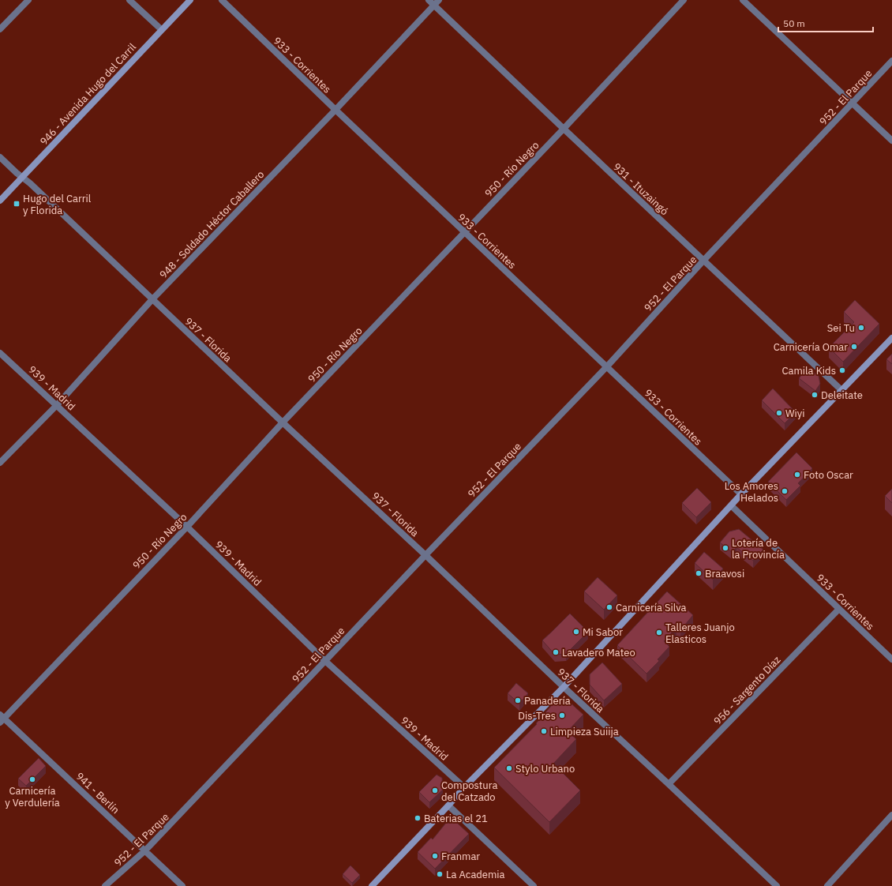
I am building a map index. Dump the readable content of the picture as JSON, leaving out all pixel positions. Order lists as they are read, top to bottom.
{
  "streets": {
    "main road": ["946 - Avenida Hugo del Carril"],
    "street": [
      "933 - Corrientes",
      "952 - El Parque",
      "950 - Río Negro",
      "931 - Ituzaingó",
      "948 - Soldado Héctor Caballero",
      "937 - Florida",
      "939 - Madrid",
      "956 - Sargento Díaz",
      "941 - Berlín"
    ]
  },
  "crossings": [
    ["933 - Corrientes", "952 - El Parque"],
    ["933 - Corrientes", "950 - Río Negro"],
    ["933 - Corrientes", "948 - Soldado Héctor Caballero"],
    ["933 - Corrientes", "956 - Sargento Díaz"],
    ["946 - Avenida Hugo del Carril", "937 - Florida"],
    ["952 - El Parque", "931 - Ituzaingó"],
    ["952 - El Parque", "937 - Florida"],
    ["952 - El Parque", "939 - Madrid"],
    ["952 - El Parque", "941 - Berlín"],
    ["950 - Río Negro", "931 - Ituzaingó"],
    ["950 - Río Negro", "937 - Florida"],
    ["950 - Río Negro", "939 - Madrid"],
    ["950 - Río Negro", "941 - Berlín"],
    ["931 - Ituzaingó", "948 - Soldado Héctor Caballero"],
    ["948 - Soldado Héctor Caballero", "937 - Florida"],
    ["948 - Soldado Héctor Caballero", "939 - Madrid"],
    ["937 - Florida", "956 - Sargento Díaz"]
  ],
  "places": {
    "transit": ["Hugo del Carril y Florida"],
    "other": [
      "Sei Tu",
      "Carnicería Omar",
      "Camila Kids",
      "Deleitate",
      "Wiyi",
      "Foto Oscar",
      "Los Amores Helados",
      "Lotería de la Provincía",
      "Braavosi",
      "Carnicería Silva",
      "Mi Sabor",
      "Talleres Juanjo Elasticos",
      "Lavadero Mateo",
      "Panadería",
      "Dis-Tres",
      "Limpieza Suiija",
      "Stylo Urbano",
      "Carnicería y Verdulería",
      "Compostura del Catzado",
      "Baterias el 21",
      "Franmar",
      "La Academia"
    ]
  },
  "scale_bar": "50 m"
}
